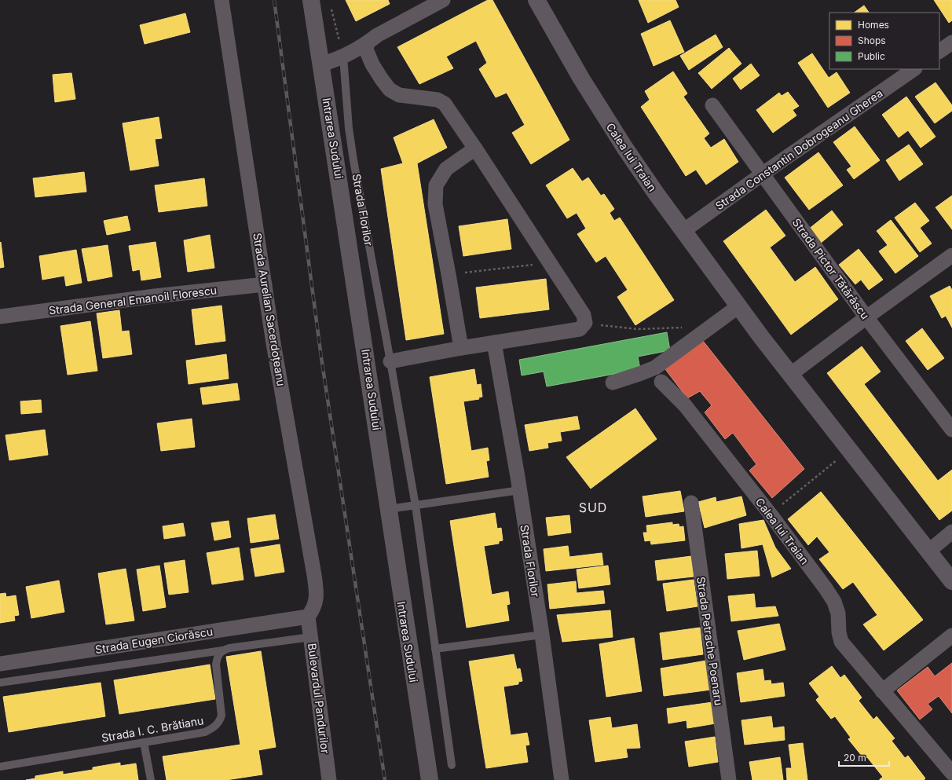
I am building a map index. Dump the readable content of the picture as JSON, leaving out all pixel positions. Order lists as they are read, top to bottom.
{
  "streets": {
    "main road": ["Calea lui Traian"],
    "street": [
      "Intrarea Sudului",
      "Strada Constantin Dobrogeanu Gherea",
      "Strada Florilor",
      "Strada Pictor Tătărăscu",
      "Strada General Emanoil Florescu",
      "Strada Aurelian Sacerdoțeanu",
      "Strada Eugen Ciorăscu",
      "Strada Petrache Poenaru",
      "Bulevardul Pandurilor"
    ],
    "lane": ["Strada I. C. Brătianu"]
  },
  "crossings": [
    ["Strada Constantin Dobrogeanu Gherea", "Calea lui Traian"],
    ["Strada Constantin Dobrogeanu Gherea", "Strada Pictor Tătărăscu"],
    ["Strada General Emanoil Florescu", "Strada Aurelian Sacerdoțeanu"],
    ["Strada Aurelian Sacerdoțeanu", "Strada Eugen Ciorăscu"],
    ["Strada Aurelian Sacerdoțeanu", "Bulevardul Pandurilor"],
    ["Strada Eugen Ciorăscu", "Bulevardul Pandurilor"]
  ],
  "districts": ["SUD"],
  "legend": ["Homes", "Shops", "Public"],
  "scale_bar": "20 m"
}
